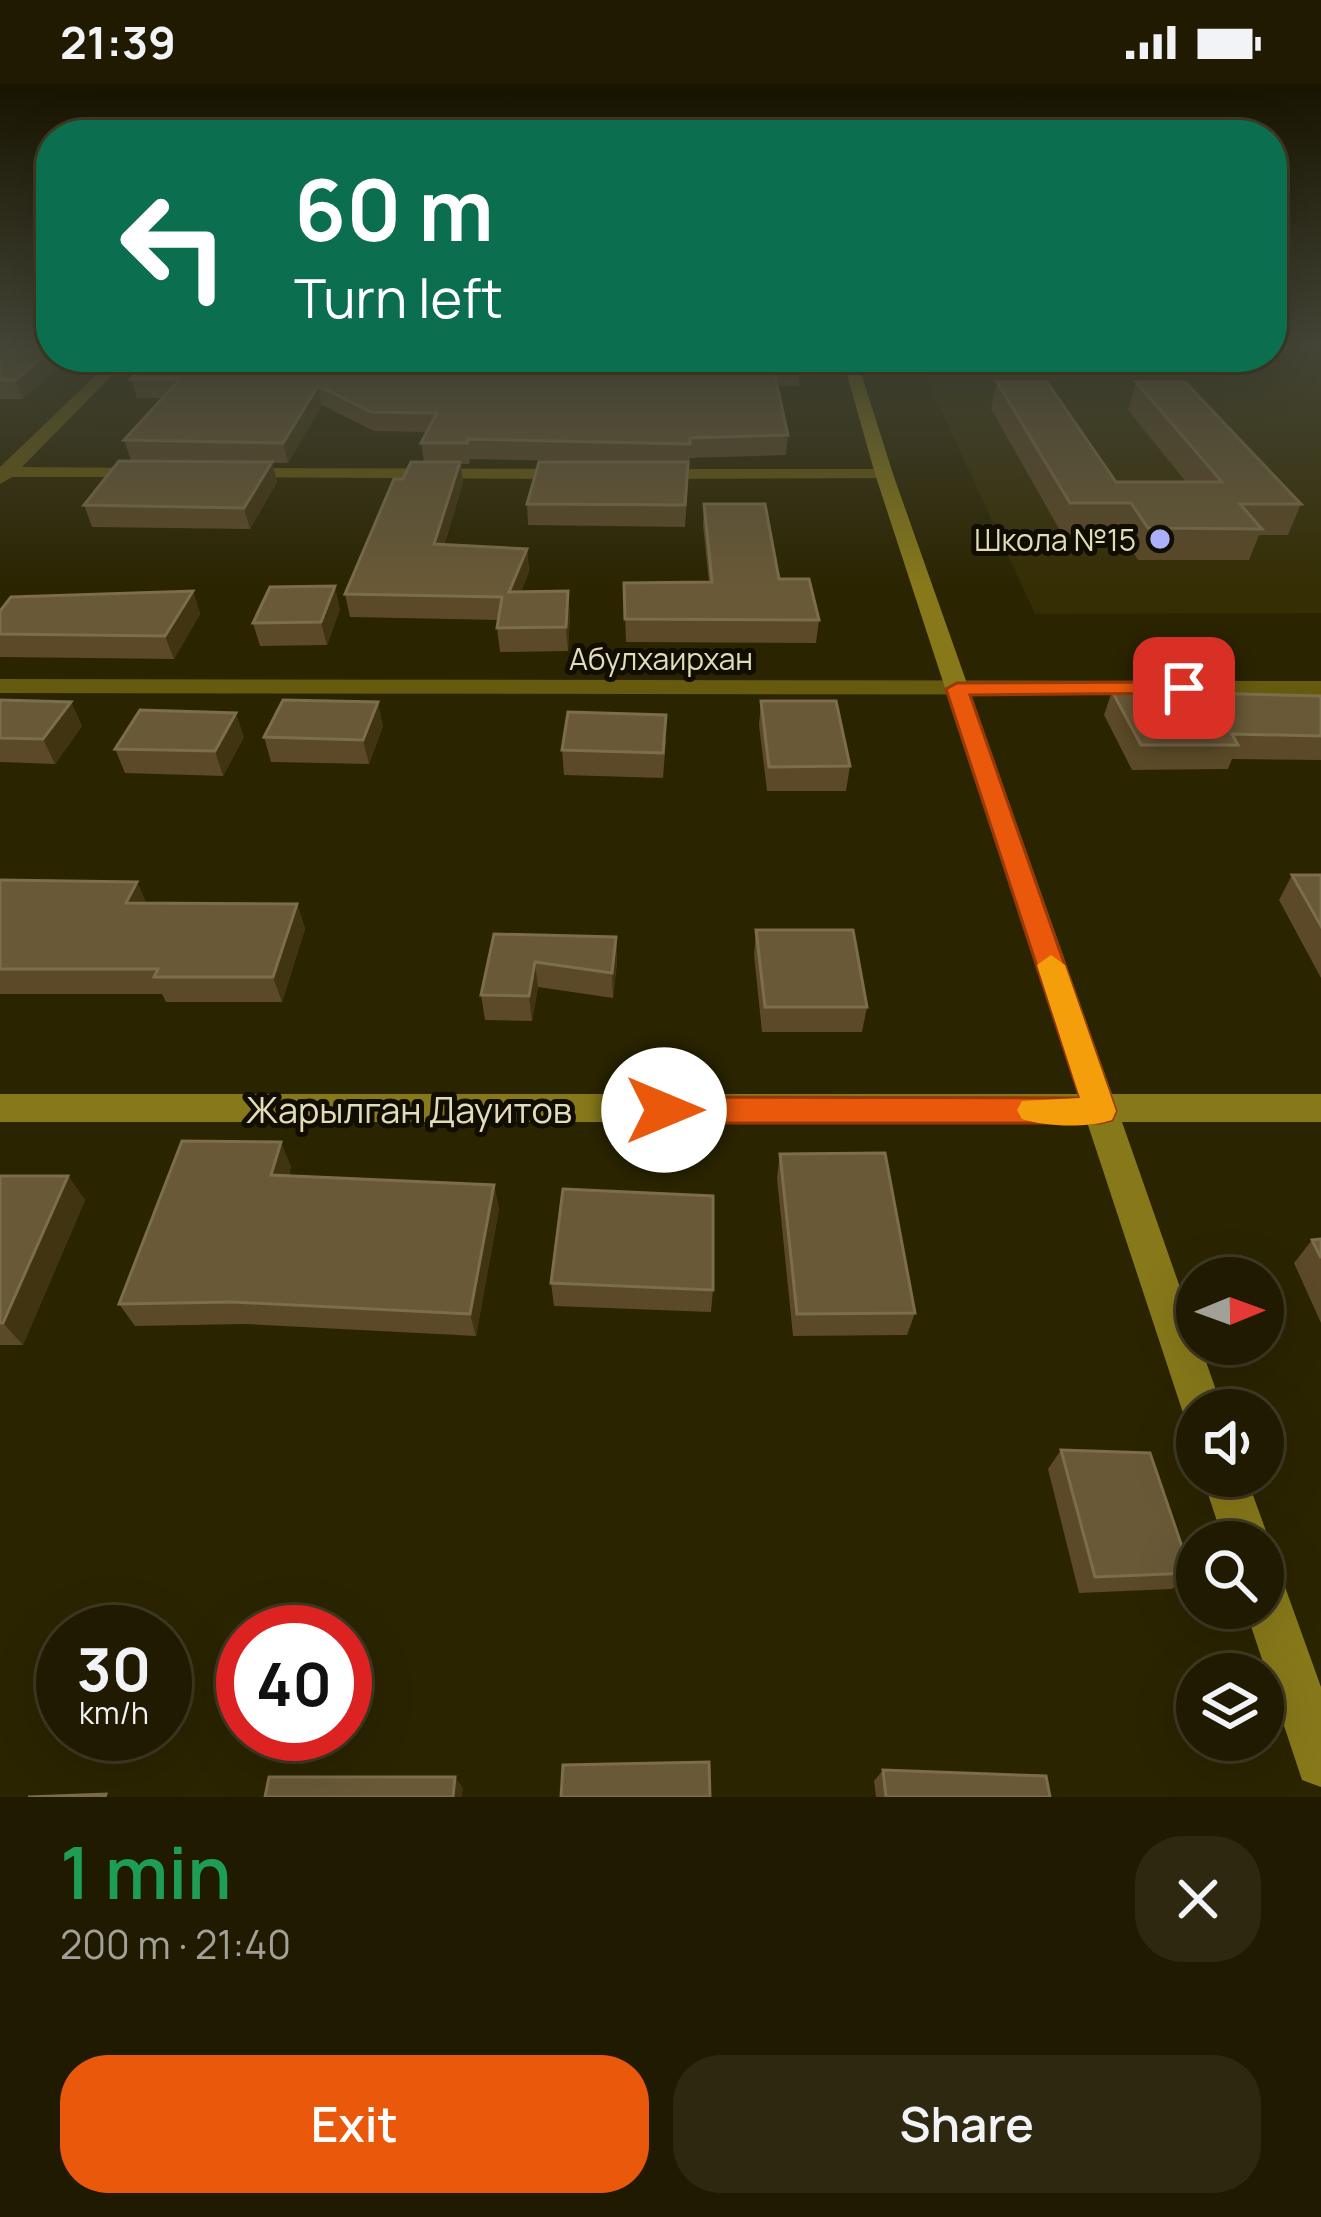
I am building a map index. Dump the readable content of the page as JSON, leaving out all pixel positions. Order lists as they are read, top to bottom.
{
  "streets": {
    "street": ["Абулхаирхан", "Жарылган Дауитов"]
  },
  "places": ["Школа №15"],
  "north": "right",
  "page": {
    "status": "21:39",
    "turn": ["60 m", "Turn left"],
    "speed": "30 km/h",
    "limit": "40",
    "heading": ["1 min", "200 m · 21:40"],
    "buttons": ["Exit", "Share"]
  }
}
